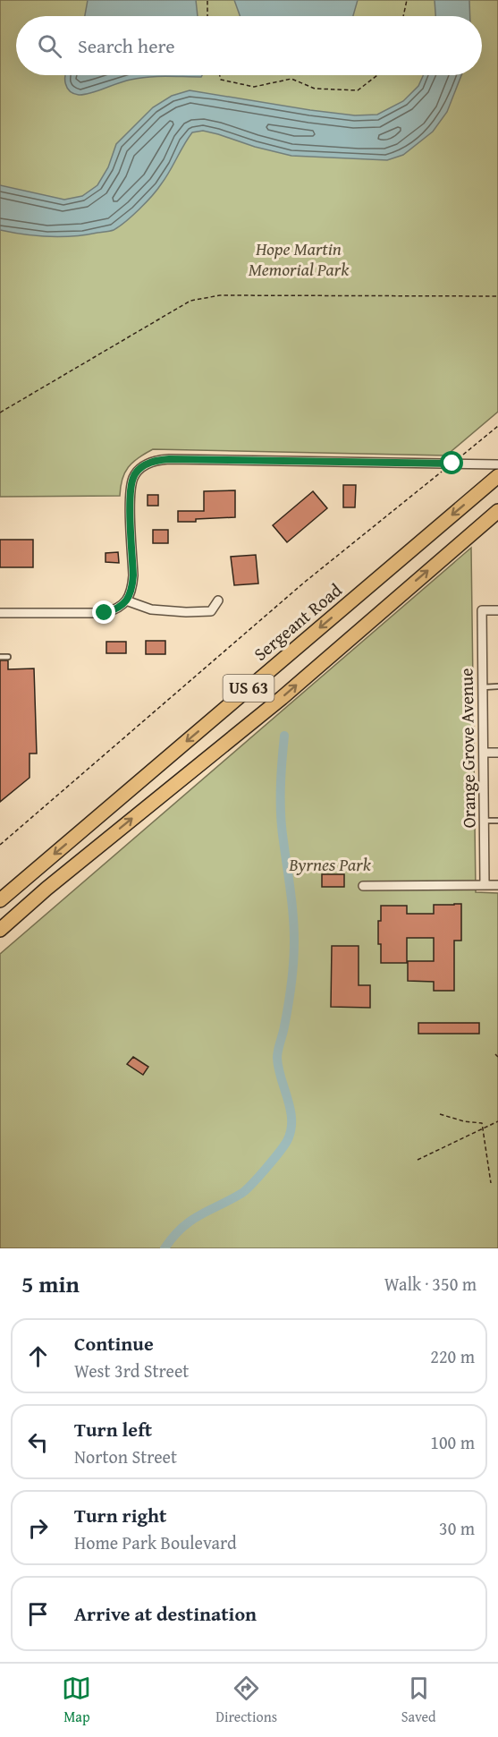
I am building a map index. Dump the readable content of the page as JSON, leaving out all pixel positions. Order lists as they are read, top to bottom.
{
  "streets": {
    "main road": ["Sergeant Road", "US 63"],
    "street": ["Orange Grove Avenue"]
  },
  "parks": ["Hope Martin Memorial Park", "Byrnes Park"],
  "page": {
    "search": "Search here",
    "heading": ["5 min", "Walk · 350 m"],
    "list": [
      ["Continue", "West 3rd Street", "220 m"],
      ["Turn left", "Norton Street", "100 m"],
      ["Turn right", "Home Park Boulevard", "30 m"],
      "Arrive at destination"
    ],
    "nav": ["Map", "Directions", "Saved"]
  }
}
